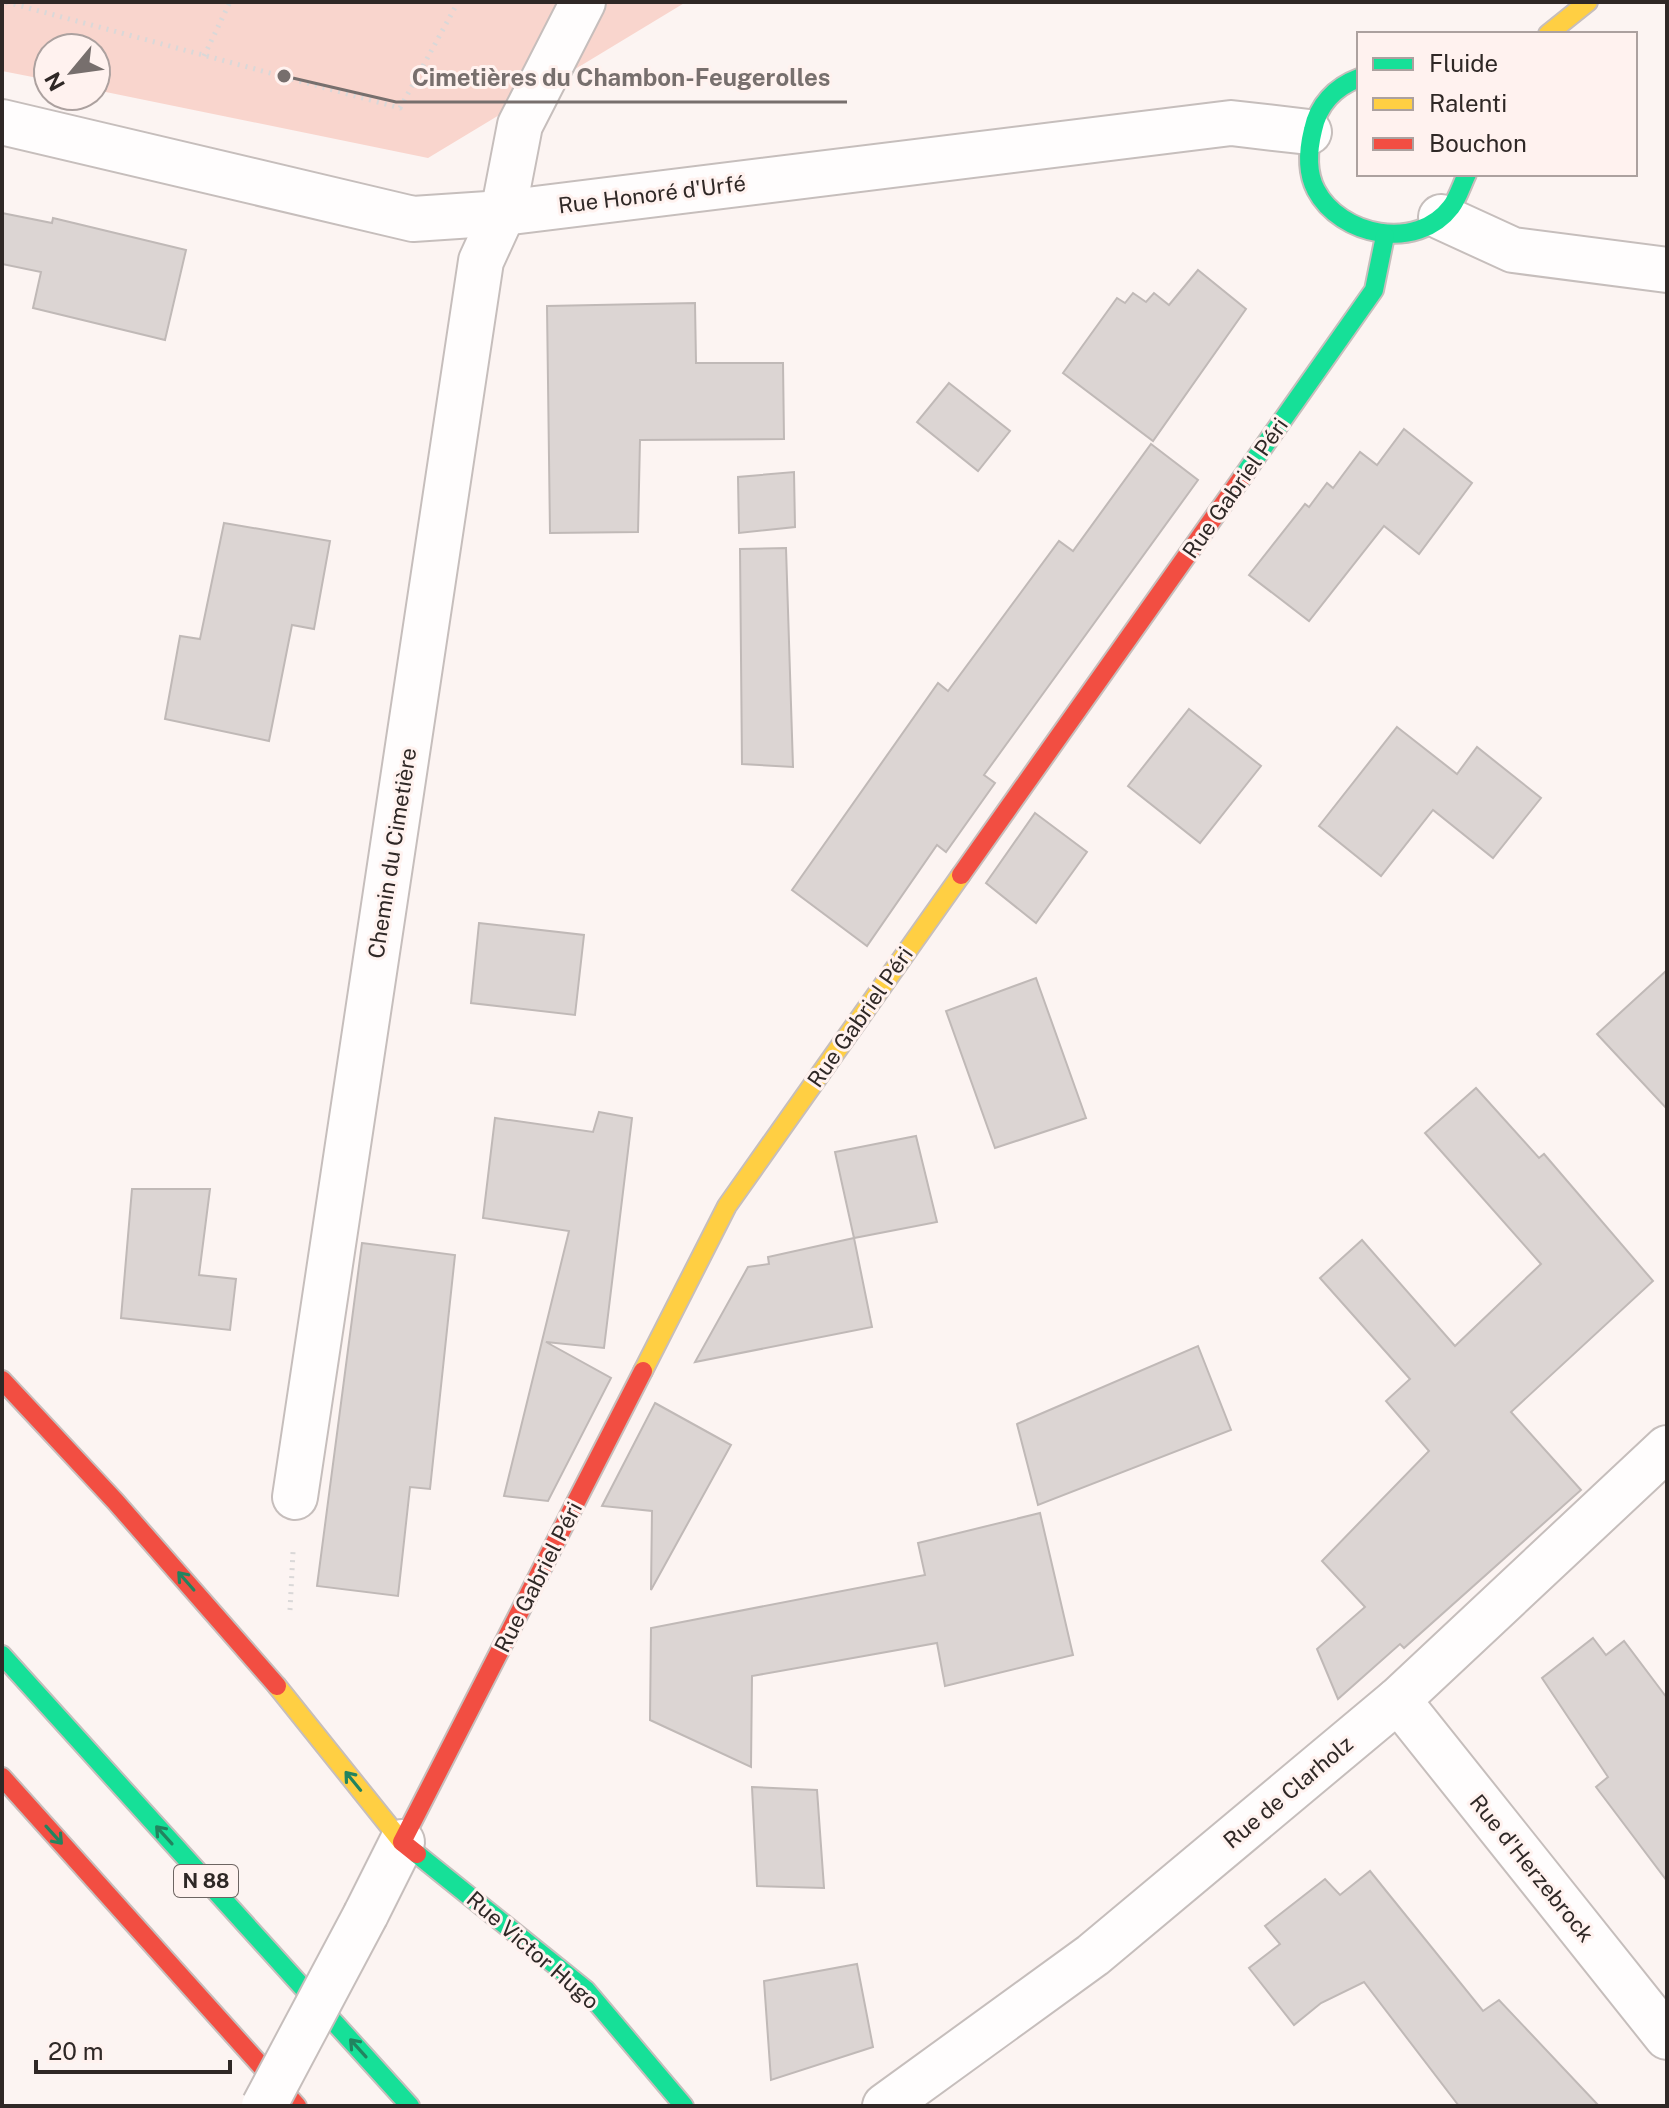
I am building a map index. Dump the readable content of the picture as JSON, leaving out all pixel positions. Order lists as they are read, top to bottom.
{
  "streets": {
    "main road": ["Rue Gabriel Péri", "N 88", "Rue Victor Hugo"],
    "street": [
      "Rue Honoré d'Urfé",
      "Chemin du Cimetière",
      "Rue de Clarholz",
      "Rue d'Herzebrock"
    ]
  },
  "crossings": [
    ["Rue Honoré d'Urfé", "Chemin du Cimetière"],
    ["Rue Gabriel Péri", "Rue Victor Hugo"],
    ["Rue de Clarholz", "Rue d'Herzebrock"]
  ],
  "one_way": ["Rue Victor Hugo"],
  "places": ["Cimetières du Chambon-Feugerolles"],
  "legend": ["Fluide", "Ralenti", "Bouchon"],
  "scale_bar": "20 m",
  "north": "bottom left"
}
